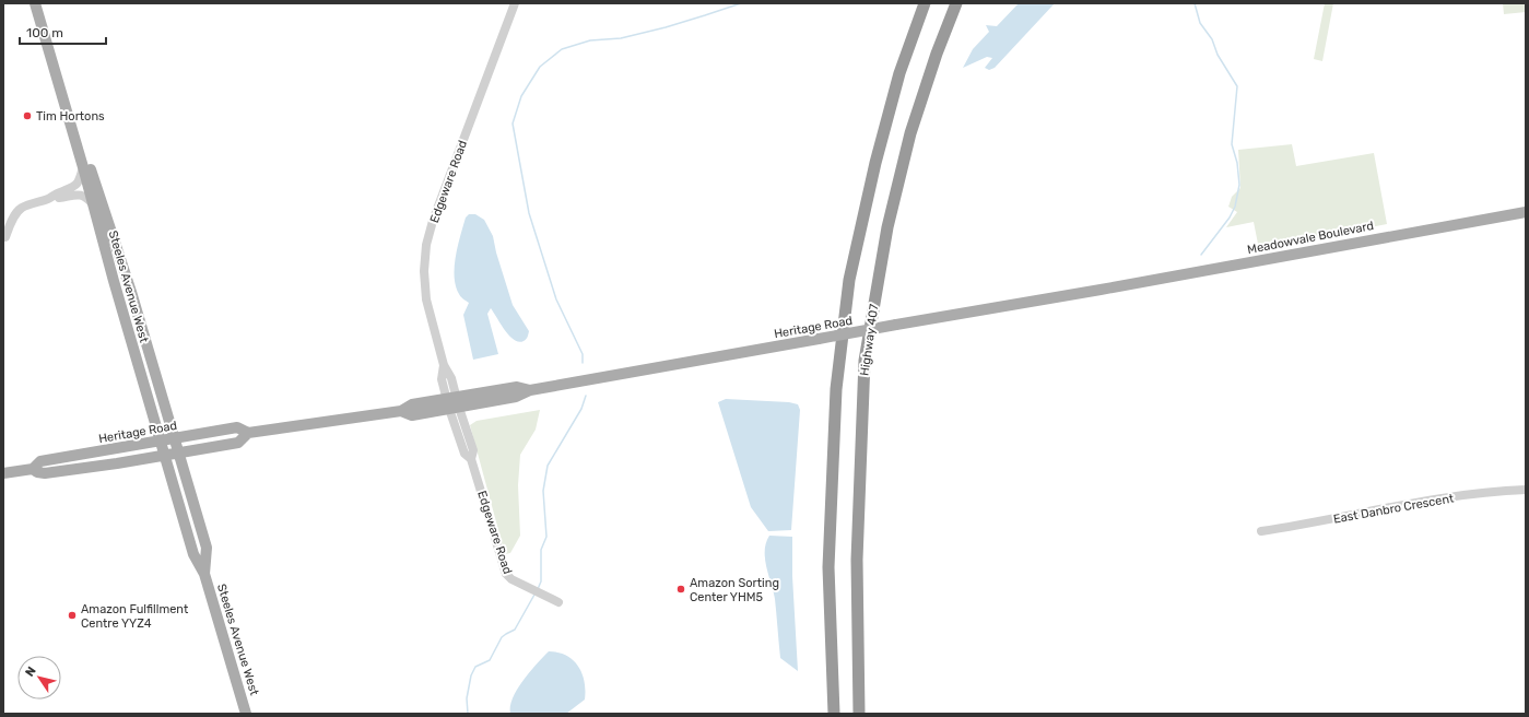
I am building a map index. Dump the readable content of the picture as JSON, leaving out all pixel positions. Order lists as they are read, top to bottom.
{
  "streets": {
    "highway": ["Highway 407"],
    "main road": ["Meadowvale Boulevard", "Steeles Avenue West", "Heritage Road"],
    "street": ["Edgeware Road", "East Danbro Crescent"]
  },
  "crossings": [
    ["Edgeware Road", "Heritage Road"],
    ["Meadowvale Boulevard", "Heritage Road"],
    ["Steeles Avenue West", "Heritage Road"]
  ],
  "places": ["Tim Hortons", "Amazon Sorting Center YHM5", "Amazon Fulfillment Centre YYZ4"],
  "scale_bar": "100 m",
  "north": "top left"
}
